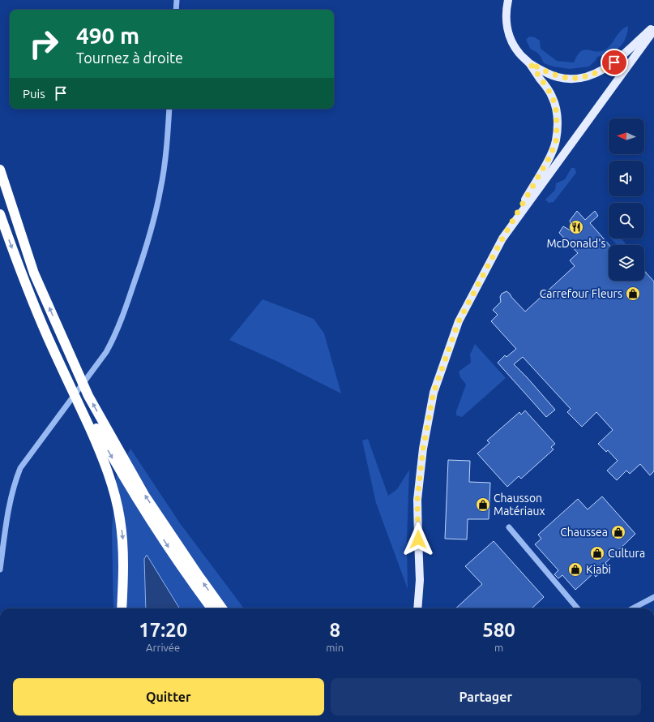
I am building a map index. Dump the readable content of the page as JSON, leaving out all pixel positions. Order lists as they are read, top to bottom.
{
  "places": {
    "restaurant": ["McDonald's"],
    "shop": [
      "Carrefour Fleurs",
      "Chausson Matériaux",
      "Chaussea",
      "Cultura",
      "Kiabi"
    ]
  },
  "north": "left",
  "page": {
    "turn": ["490 m", "Tournez à droite"],
    "then": "Puis",
    "eta": [
      "17:20",
      "Arrivée",
      "8",
      "min",
      "580",
      "m"
    ],
    "buttons": ["Quitter", "Partager"]
  }
}
